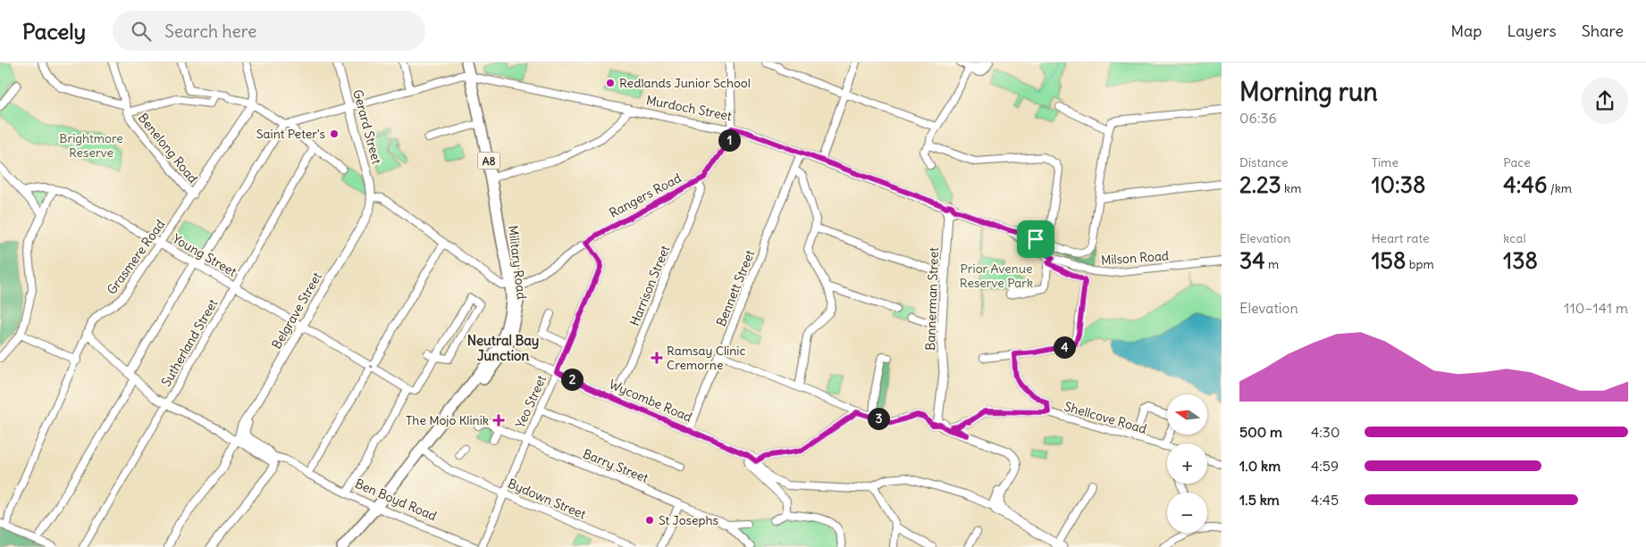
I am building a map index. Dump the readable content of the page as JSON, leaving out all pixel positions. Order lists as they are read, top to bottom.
{
  "streets": {
    "highway": ["A8", "Military Road"],
    "main road": [
      "Murdoch Street",
      "Gerard Street",
      "Rangers Road",
      "Bannerman Street",
      "Belgrave Street",
      "Wycombe Road",
      "Ben Boyd Road"
    ],
    "street": [
      "Benelong Road",
      "Young Street",
      "Grasmere Road",
      "Milson Road",
      "Harrison Street",
      "Bennett Street",
      "Sutherland Street",
      "Yeo Street",
      "Shellcove Road",
      "Barry Street",
      "Bydown Street"
    ]
  },
  "crossings": [
    ["Murdoch Street", "Gerard Street"],
    ["Murdoch Street", "Rangers Road"],
    ["Murdoch Street", "Milson Road"],
    ["Murdoch Street", "Military Road"],
    ["Murdoch Street", "Bennett Street"],
    ["Murdoch Street", "Bannerman Street"],
    ["Gerard Street", "Belgrave Street"],
    ["Benelong Road", "Grasmere Road"],
    ["Rangers Road", "Military Road"],
    ["Rangers Road", "Harrison Street"],
    ["Rangers Road", "Yeo Street"],
    ["Young Street", "Grasmere Road"],
    ["Young Street", "Belgrave Street"],
    ["Young Street", "Sutherland Street"],
    ["Military Road", "Wycombe Road"],
    ["Military Road", "Bydown Street"],
    ["Military Road", "Ben Boyd Road"],
    ["Harrison Street", "Wycombe Road"],
    ["Bennett Street", "Wycombe Road"],
    ["Belgrave Street", "Ben Boyd Road"],
    ["Wycombe Road", "Yeo Street"],
    ["Yeo Street", "Barry Street"],
    ["Yeo Street", "Bydown Street"]
  ],
  "districts": ["Neutral Bay Junction"],
  "parks": ["Brightmore Reserve", "Prior Avenue Reserve Park"],
  "places": {
    "other": ["Redlands Junior School", "Saint Peter's", "St Josephs"],
    "health": ["Ramsay Clinic Cremorne", "The Mojo Klinik"]
  },
  "north": "left",
  "page": {
    "header": "Pacely",
    "search": "Search here",
    "nav": ["Map", "Layers", "Share"],
    "heading": ["Morning run", "06:36"],
    "pins": [
      "1",
      "4",
      "2",
      "3"
    ],
    "stats": [
      ["Distance", "2.23 km"],
      ["Time", "10:38"],
      ["Pace", "4:46 /km"],
      ["Elevation", "34 m"],
      ["Heart rate", "158 bpm"],
      ["kcal", "138"]
    ],
    "chart": ["Elevation", "110–141 m"],
    "map_buttons": ["+", "−"],
    "list": [
      {
        "name": "500 m",
        "note": "4:30"
      },
      {
        "name": "1.0 km",
        "note": "4:59"
      },
      {
        "name": "1.5 km",
        "note": "4:45"
      }
    ]
  }
}
